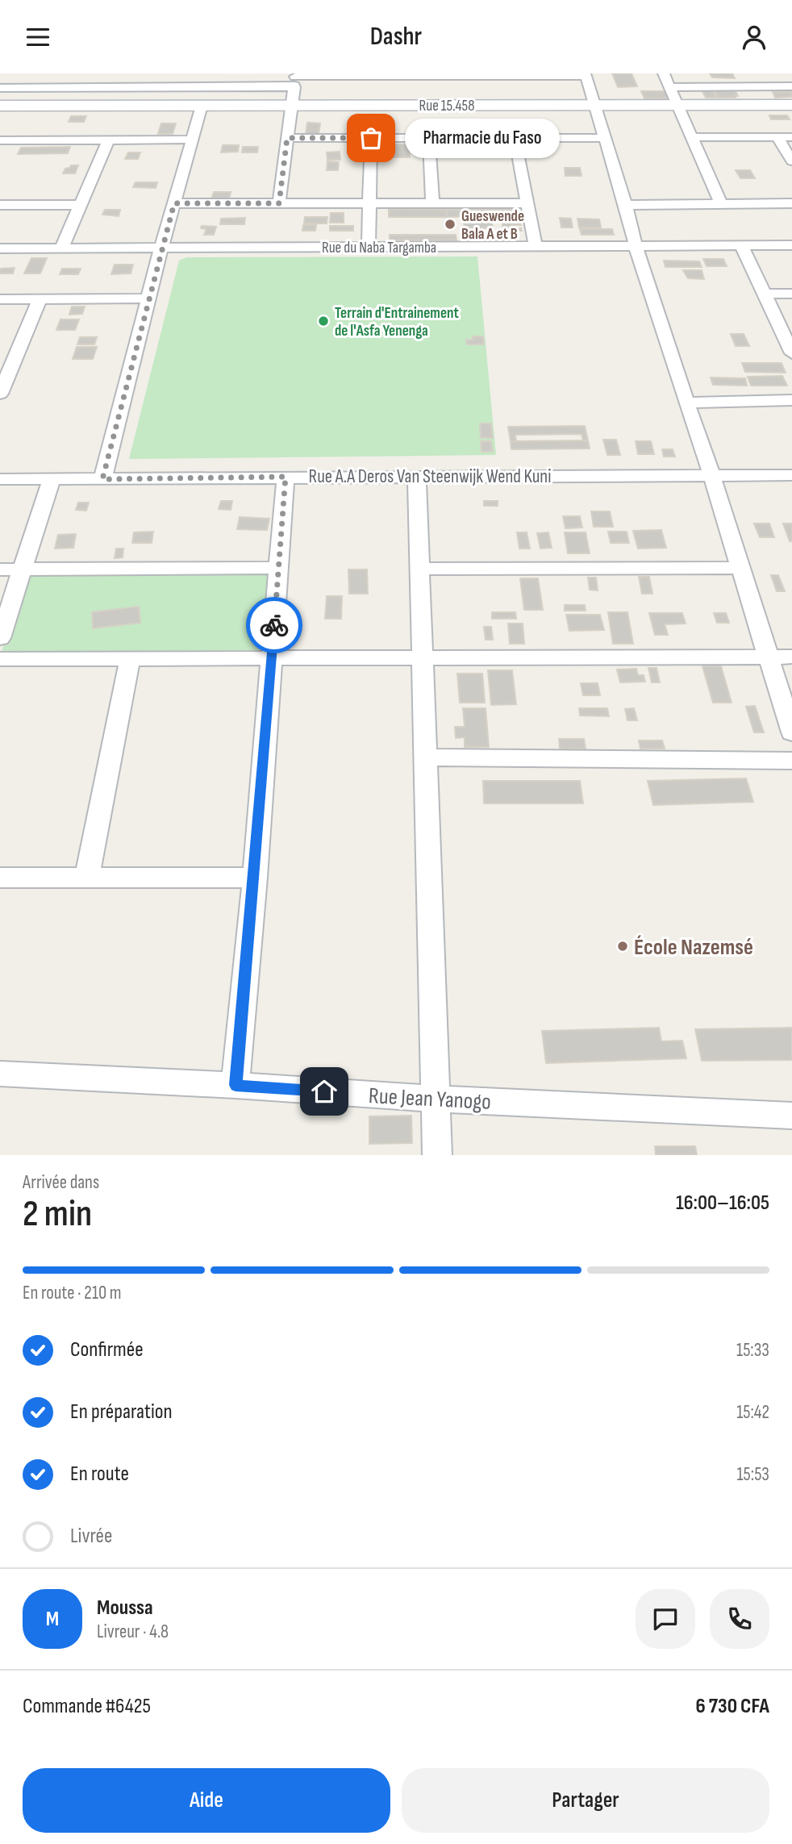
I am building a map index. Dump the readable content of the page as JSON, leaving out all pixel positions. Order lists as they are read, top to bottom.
{
  "streets": {
    "main road": ["Rue 15.458"],
    "street": ["Rue du Naba Targamba", "Rue A.A Deros Van Steenwijk Wend Kuni", "Rue Jean Yanogo"]
  },
  "places": [
    "Pharmacie du Faso",
    "Gueswende Bala A et B",
    "Terrain d'Entrainement de l'Asfa Yenenga",
    "École Nazemsé"
  ],
  "page": {
    "header": "Dashr",
    "bubble": "Pharmacie du Faso",
    "heading": ["2 min", "Arrivée dans", "16:00–16:05"],
    "panel": [
      "Moussa",
      "Livreur · 4.8",
      "Commande #6425",
      "6 730 CFA"
    ],
    "bar": "En route · 210 m",
    "list": [
      ["Confirmée", "15:33"],
      ["En préparation", "15:42"],
      ["En route", "15:53"],
      "Livrée"
    ],
    "round": "M",
    "buttons": ["Aide", "Partager"]
  }
}
